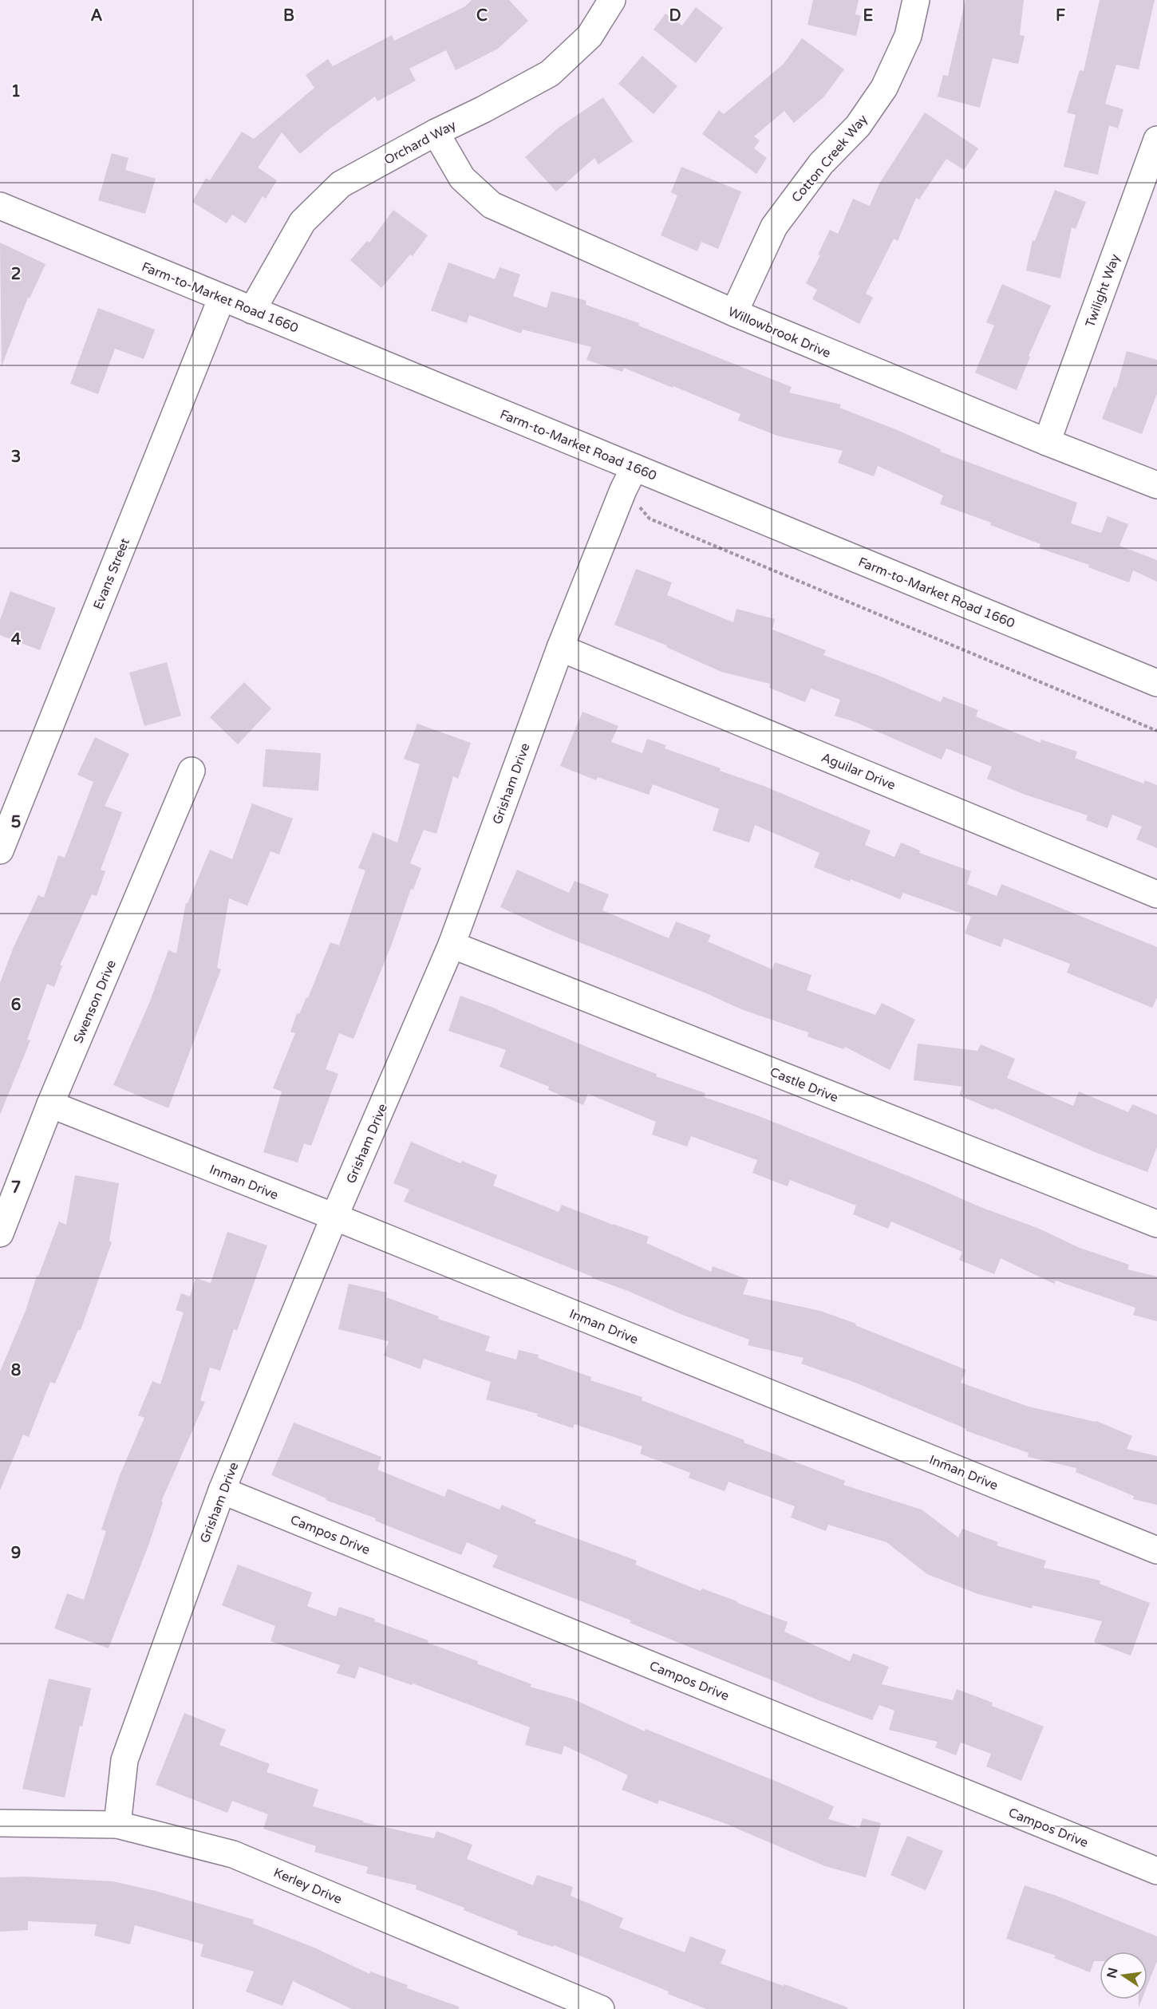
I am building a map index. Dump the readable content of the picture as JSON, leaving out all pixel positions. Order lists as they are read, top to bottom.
{
  "streets": {
    "street": [
      "Orchard Way",
      "Cotton Creek Way",
      "Twilight Way",
      "Farm-to-Market Road 1660",
      "Willowbrook Drive",
      "Evans Street",
      "Aguilar Drive",
      "Grisham Drive",
      "Swenson Drive",
      "Castle Drive",
      "Inman Drive",
      "Campos Drive",
      "Kerley Drive"
    ]
  },
  "crossings": [
    ["Orchard Way", "Farm-to-Market Road 1660"],
    ["Orchard Way", "Willowbrook Drive"],
    ["Cotton Creek Way", "Willowbrook Drive"],
    ["Twilight Way", "Willowbrook Drive"],
    ["Farm-to-Market Road 1660", "Evans Street"],
    ["Farm-to-Market Road 1660", "Grisham Drive"],
    ["Aguilar Drive", "Grisham Drive"],
    ["Grisham Drive", "Castle Drive"],
    ["Grisham Drive", "Inman Drive"],
    ["Grisham Drive", "Campos Drive"],
    ["Grisham Drive", "Kerley Drive"],
    ["Swenson Drive", "Inman Drive"]
  ],
  "north": "left",
  "grid": {
    "columns": [
      "A",
      "B",
      "C",
      "D",
      "E",
      "F"
    ],
    "rows": [
      "1",
      "2",
      "3",
      "4",
      "5",
      "6",
      "7",
      "8",
      "9"
    ]
  }
}
